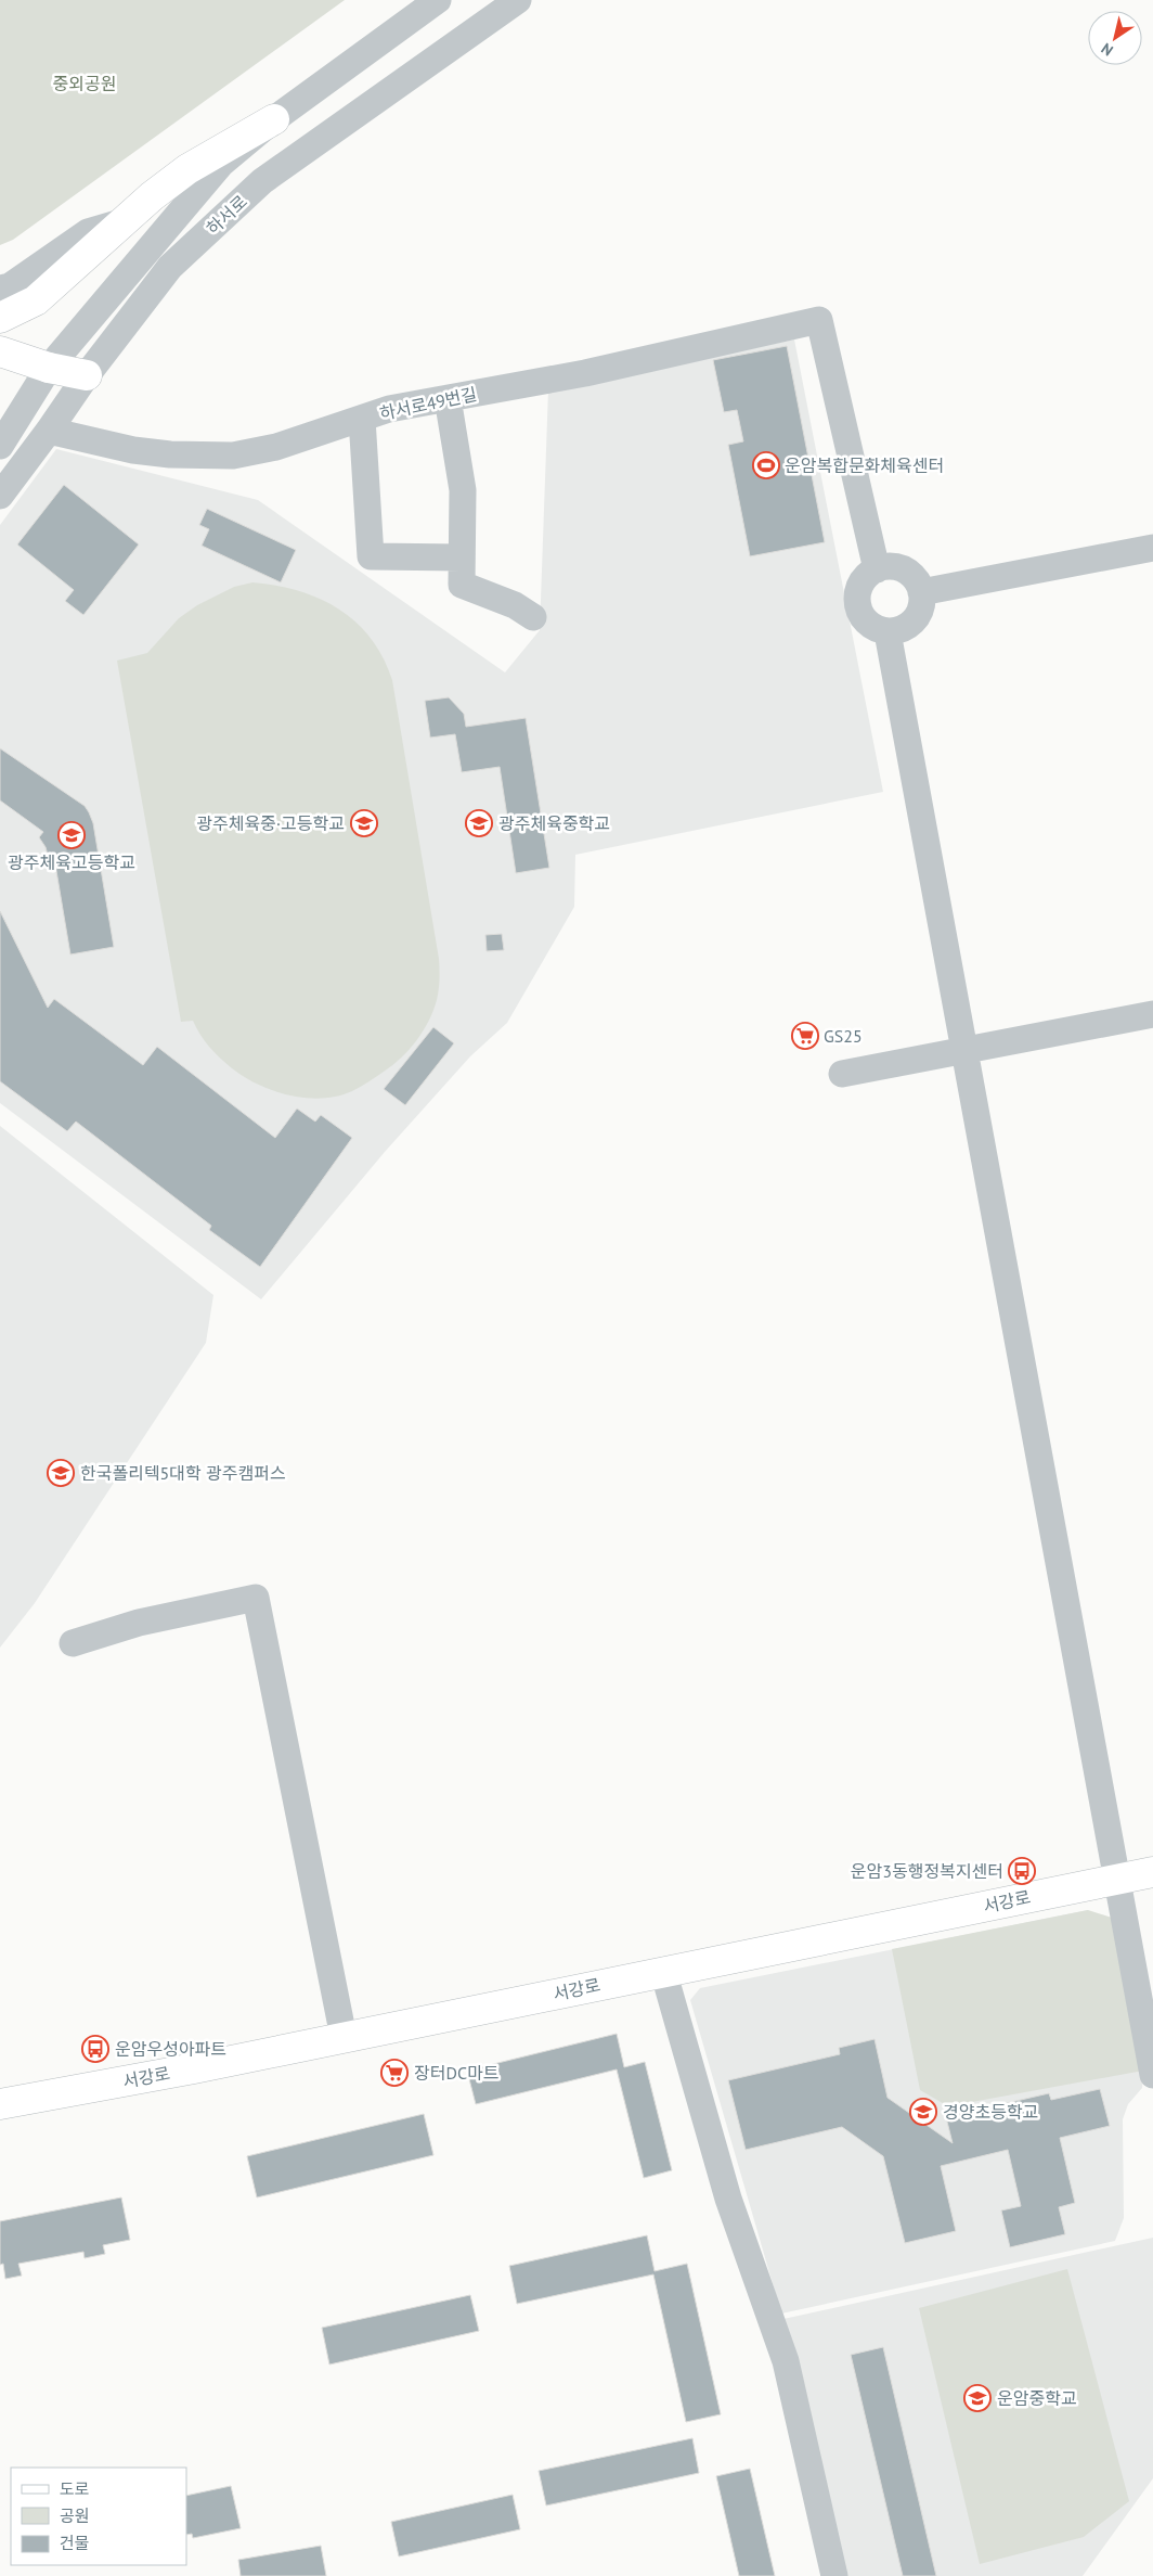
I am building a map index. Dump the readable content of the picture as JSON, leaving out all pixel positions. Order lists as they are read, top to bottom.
{
  "streets": {
    "main road": ["서강로"],
    "street": ["하서로", "하서로49번길"]
  },
  "crossings": [
    ["하서로", "하서로49번길"]
  ],
  "parks": ["중외공원"],
  "places": {
    "sports": ["운암복합문화체육센터"],
    "school or university": [
      "광주체육중·고등학교",
      "광주체육중학교",
      "광주체육고등학교",
      "한국폴리텍5대학 광주캠퍼스",
      "경양초등학교",
      "운암중학교"
    ],
    "supermarket": ["GS25", "장터DC마트"],
    "bus stop": ["운암3동행정복지센터", "운암우성아파트"]
  },
  "legend": ["도로", "공원", "건물"],
  "north": "bottom left"
}
